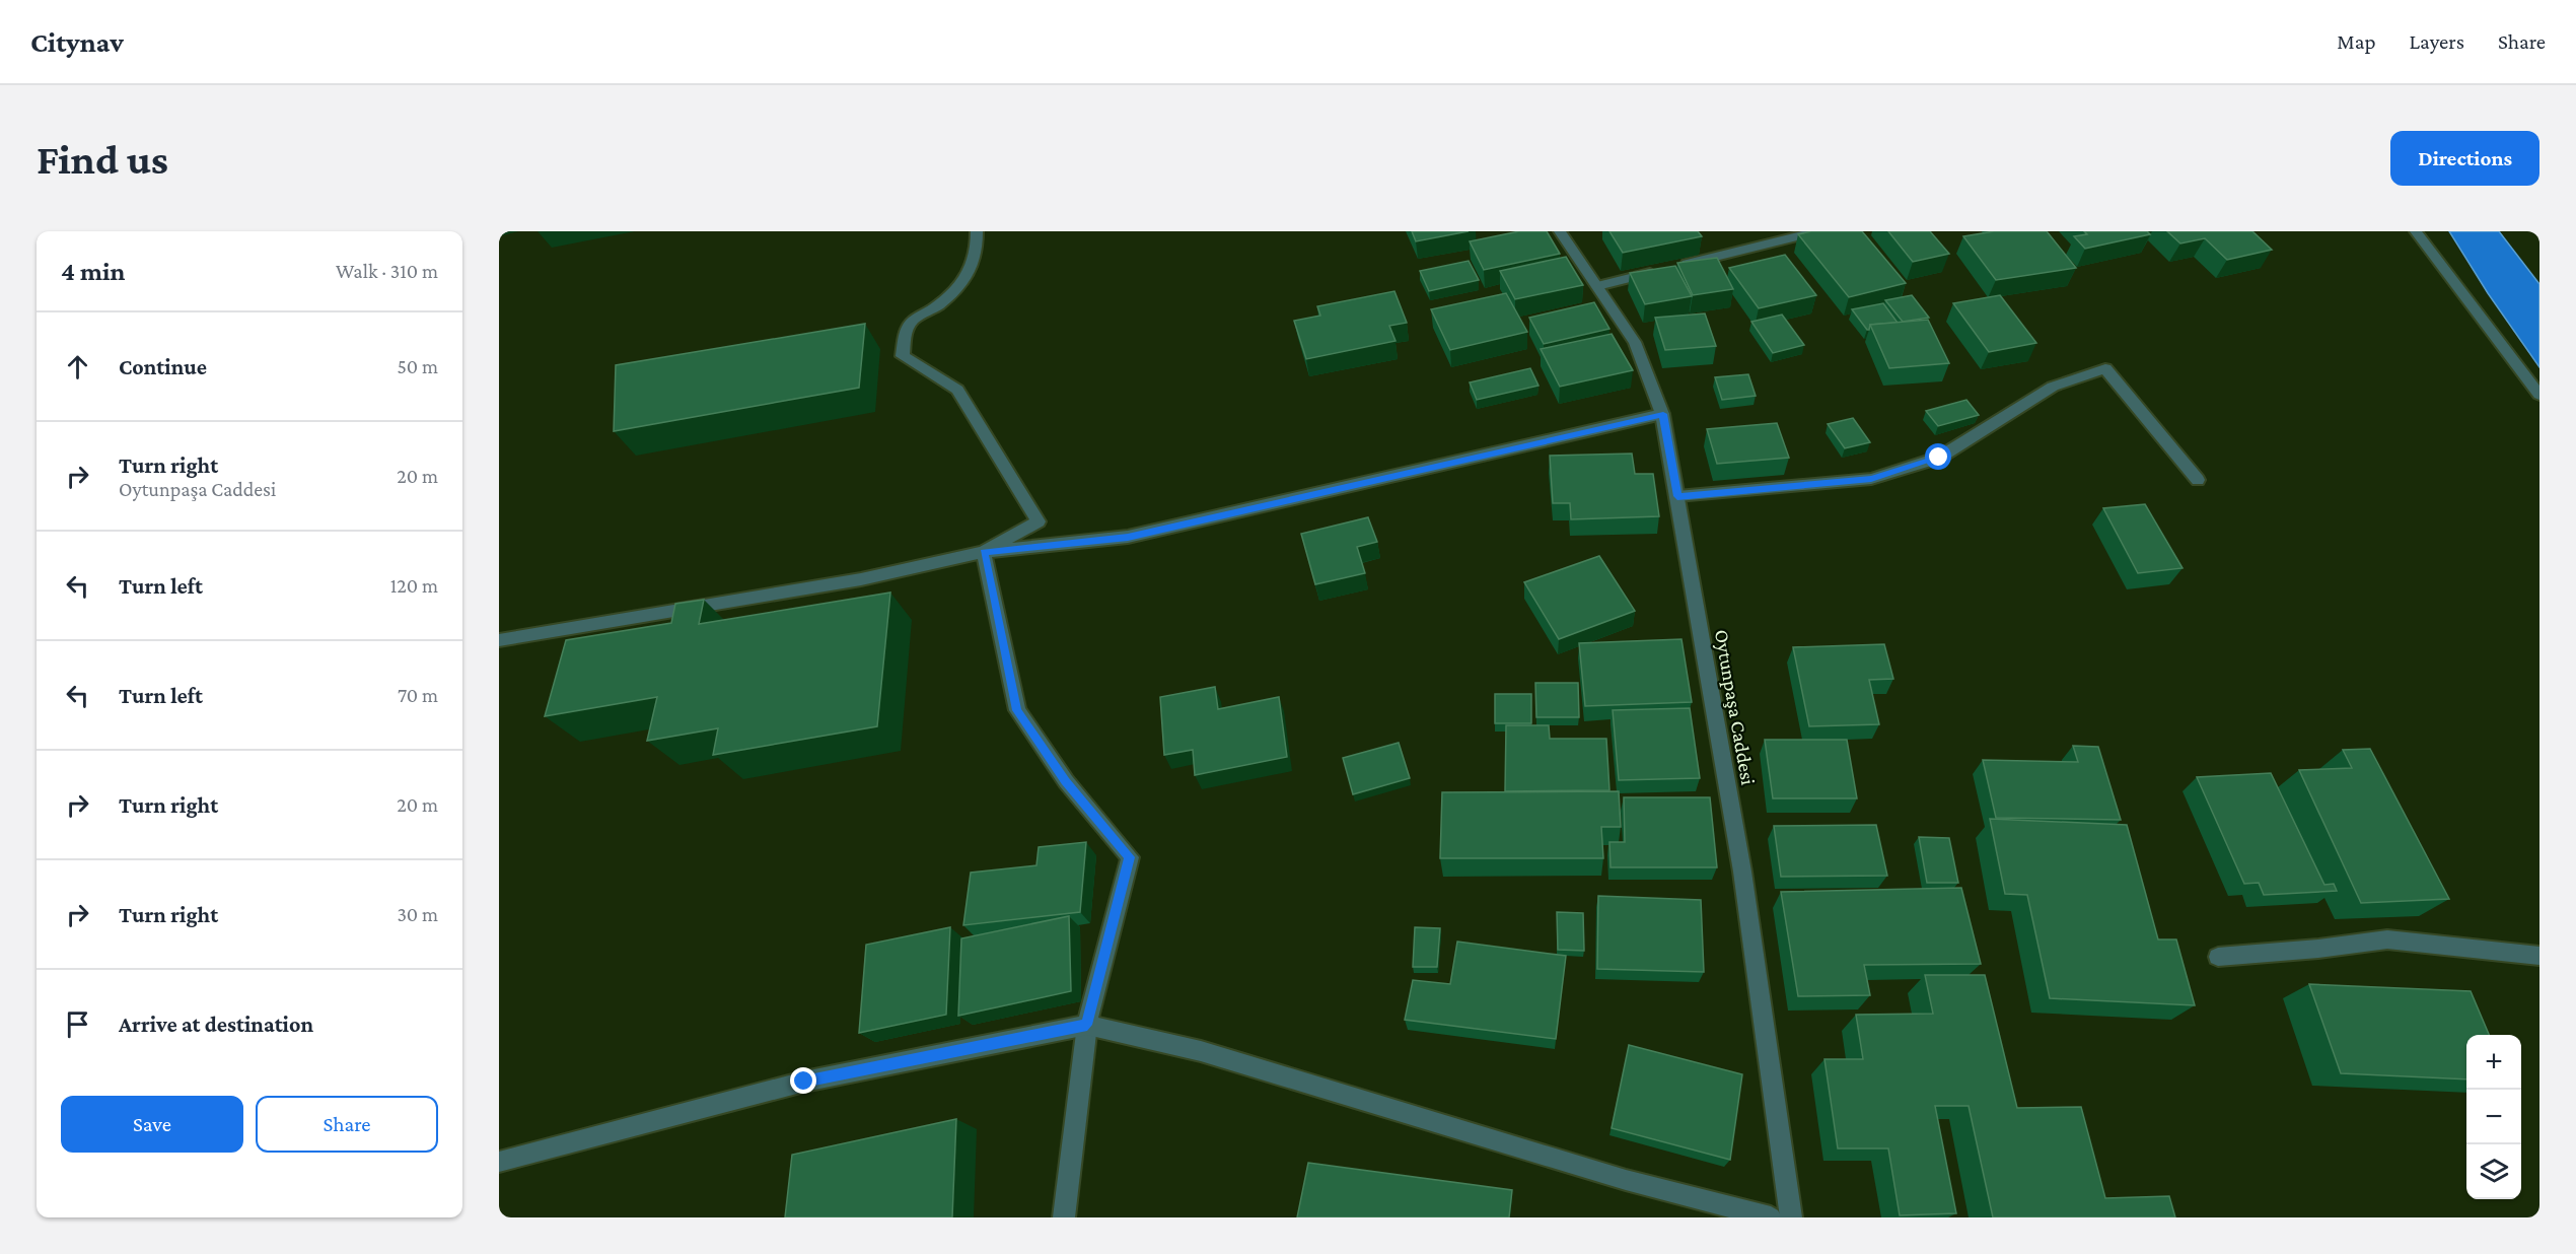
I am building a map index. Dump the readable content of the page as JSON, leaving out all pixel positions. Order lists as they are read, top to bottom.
{
  "streets": {
    "street": ["Oytunpaşa Caddesi"]
  },
  "page": {
    "header": "Citynav",
    "nav": ["Map", "Layers", "Share"],
    "buttons": [
      "Directions",
      ["Save", "Share"]
    ],
    "title": "Find us",
    "heading": ["4 min", "Walk · 310 m"],
    "list": [
      ["Continue", "50 m"],
      ["Turn right", "Oytunpaşa Caddesi", "20 m"],
      ["Turn left", "120 m"],
      ["Turn left", "70 m"],
      ["Turn right", "20 m"],
      ["Turn right", "30 m"],
      "Arrive at destination"
    ],
    "map_buttons": ["+", "−"]
  }
}
